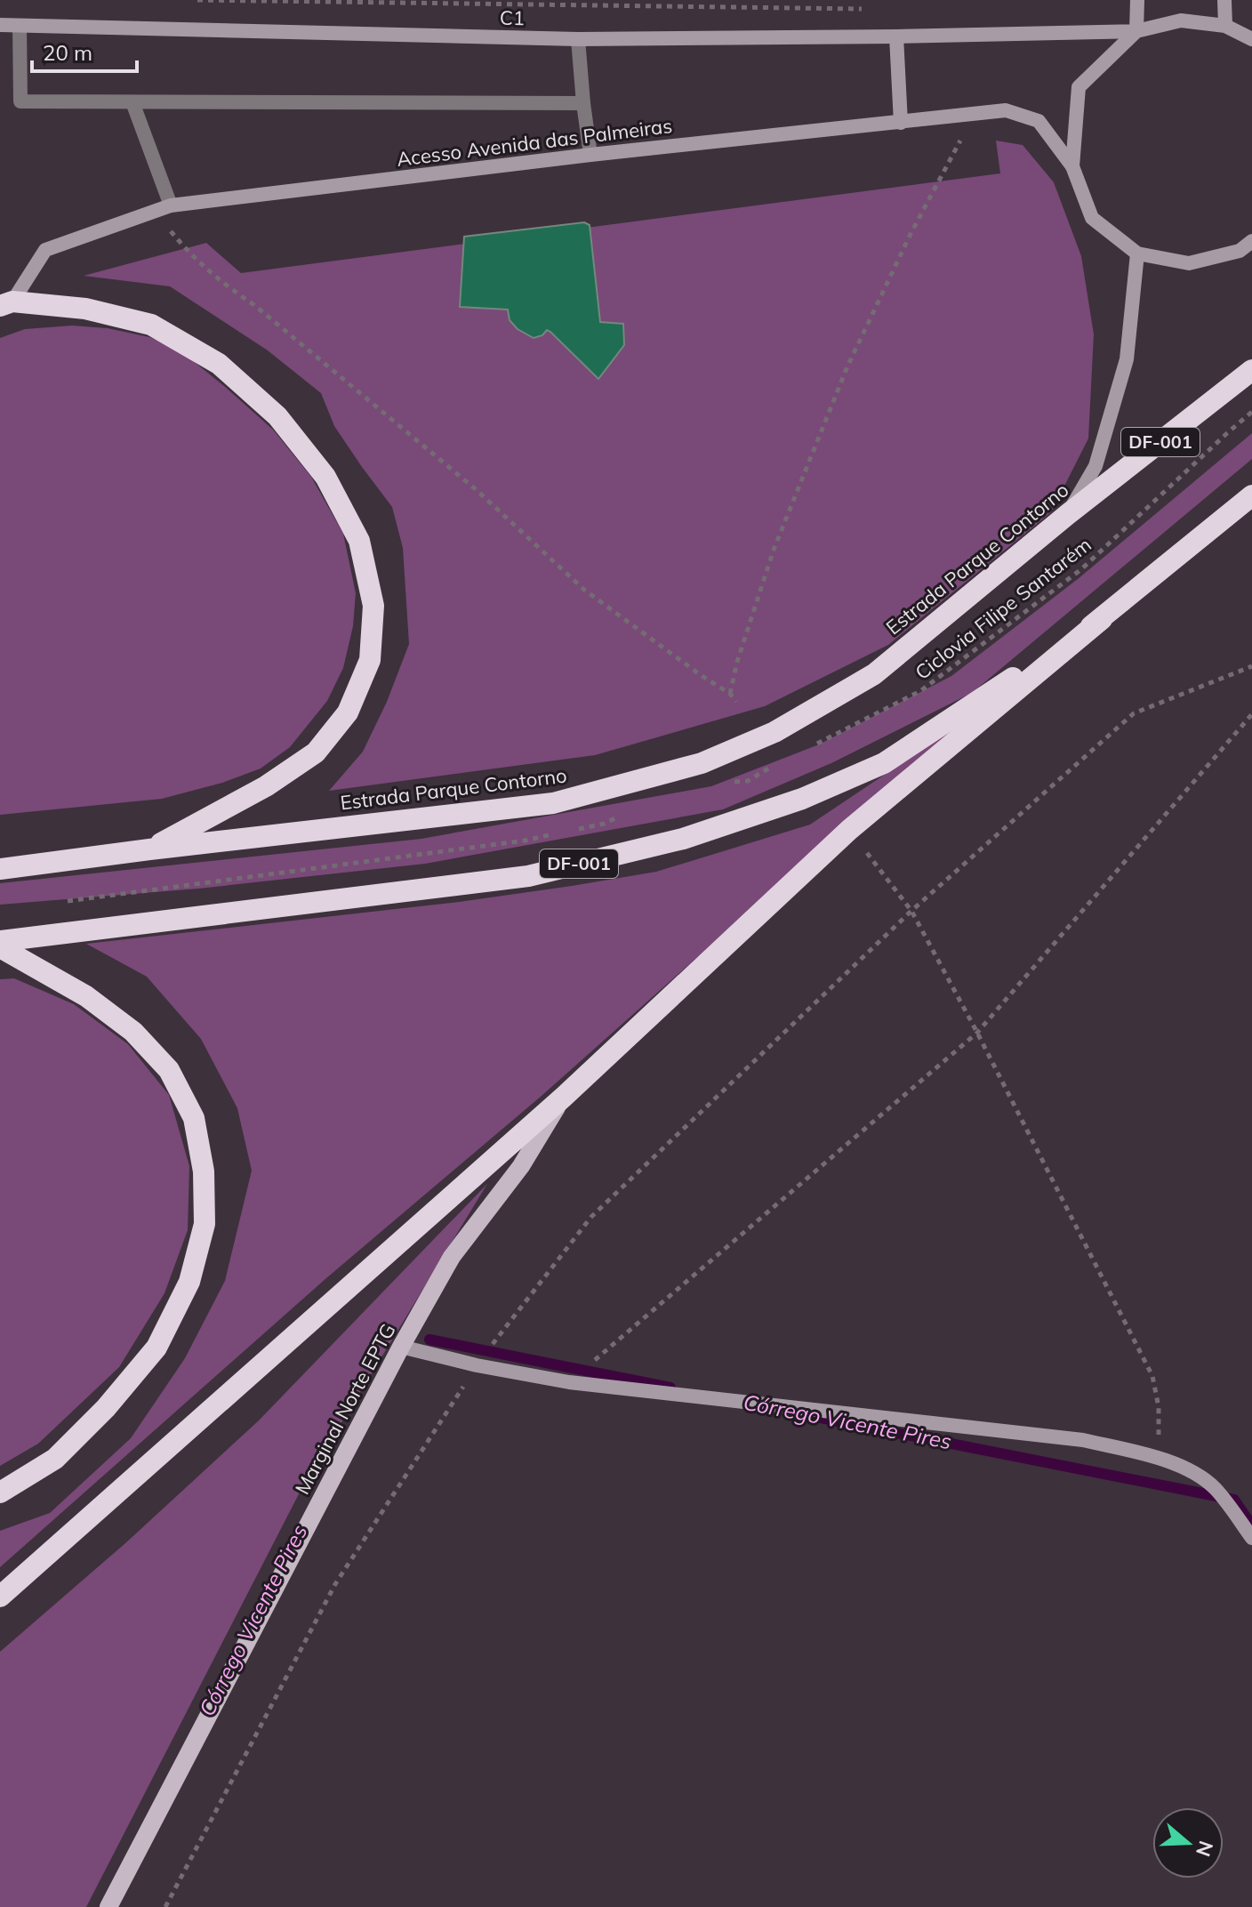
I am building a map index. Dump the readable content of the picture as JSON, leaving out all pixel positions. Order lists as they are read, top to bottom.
{
  "streets": {
    "highway": ["DF-001", "Estrada Parque Contorno"],
    "main road": ["Marginal Norte EPTG"],
    "street": ["C1", "Acesso Avenida das Palmeiras"],
    "path": ["Ciclovia Filipe Santarém"]
  },
  "water": ["Córrego Vicente Pires"],
  "scale_bar": "20 m",
  "north": "right"
}
